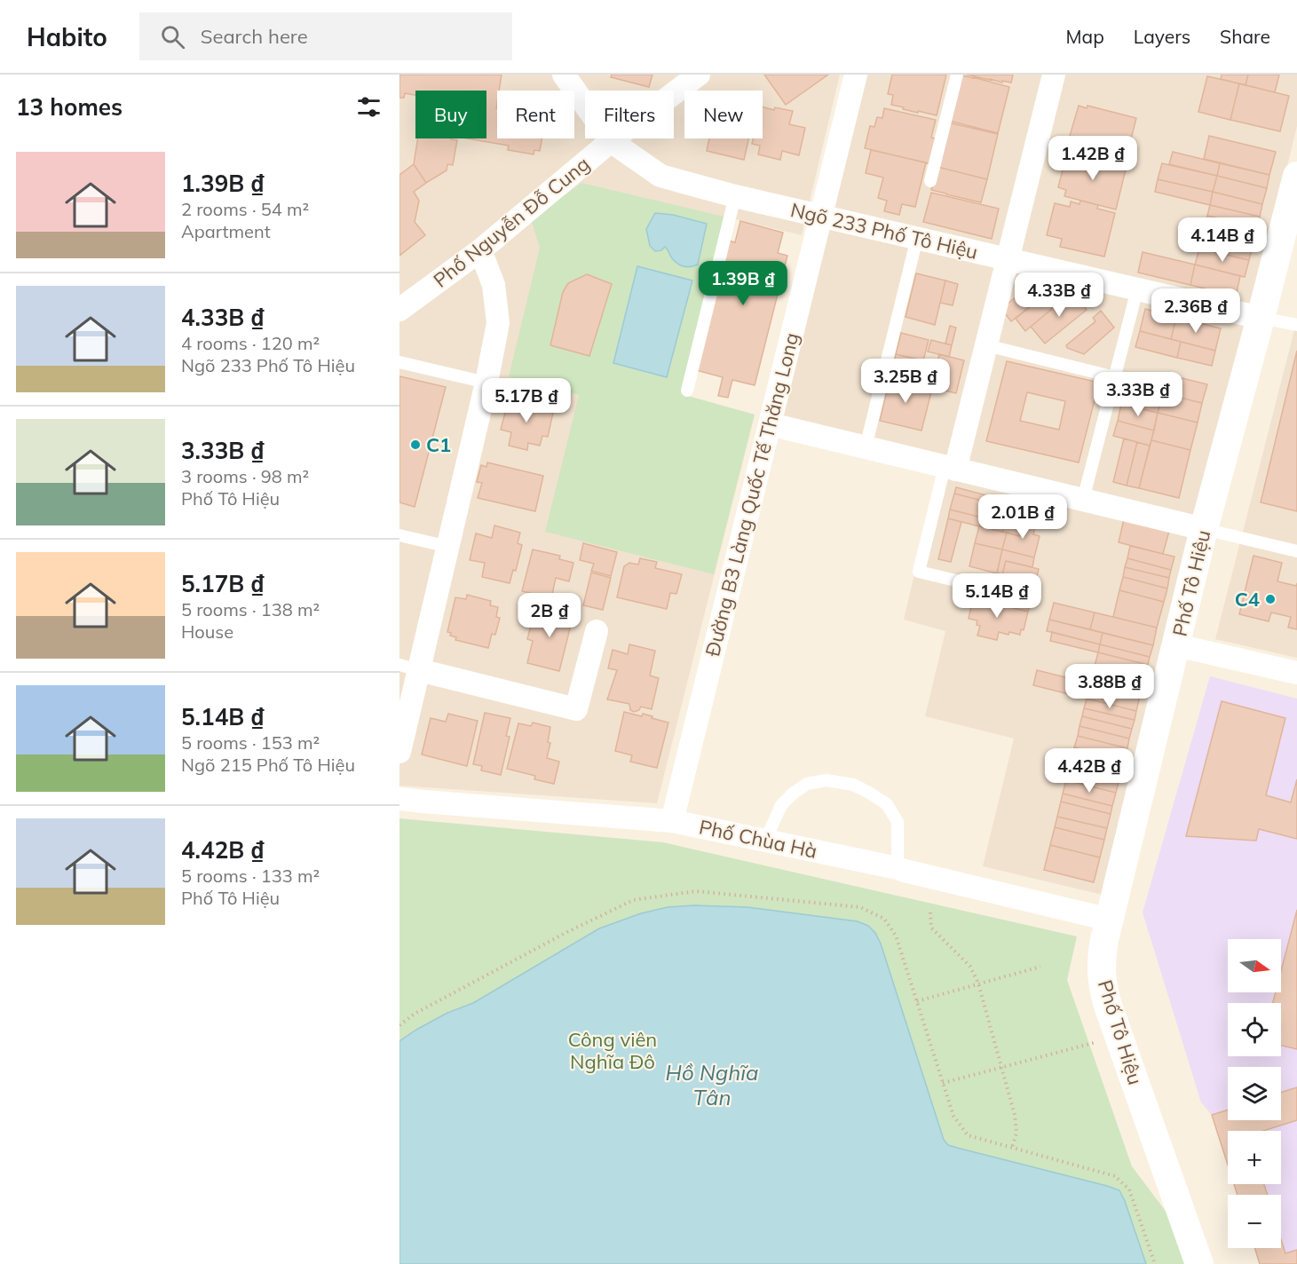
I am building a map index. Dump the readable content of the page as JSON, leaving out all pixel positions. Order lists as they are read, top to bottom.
{
  "streets": {
    "street": [
      "Phố Nguyễn Đỗ Cung",
      "Ngõ 233 Phố Tô Hiệu",
      "Đường B3 Làng Quốc Tế Thăng Long",
      "Phố Tô Hiệu",
      "Phố Chùa Hà"
    ]
  },
  "crossings": [
    ["Phố Nguyễn Đỗ Cung", "Ngõ 233 Phố Tô Hiệu"],
    ["Ngõ 233 Phố Tô Hiệu", "Đường B3 Làng Quốc Tế Thăng Long"],
    ["Ngõ 233 Phố Tô Hiệu", "Phố Tô Hiệu"],
    ["Đường B3 Làng Quốc Tế Thăng Long", "Phố Chùa Hà"],
    ["Phố Tô Hiệu", "Phố Chùa Hà"]
  ],
  "water": ["Hồ Nghĩa Tân"],
  "parks": ["Công viên Nghĩa Đô"],
  "places": ["C1", "C4"],
  "north": "right",
  "page": {
    "header": "Habito",
    "search": "Search here",
    "nav": ["Map", "Layers", "Share"],
    "heading": "13 homes",
    "chip": [
      "Buy",
      "Rent",
      "Filters",
      "New"
    ],
    "price": [
      "1.42B ₫",
      "4.14B ₫",
      "1.39B ₫",
      "4.33B ₫",
      "2.36B ₫",
      "3.25B ₫",
      "3.33B ₫",
      "5.17B ₫",
      "2.01B ₫",
      "5.14B ₫",
      "2B ₫",
      "3.88B ₫",
      "4.42B ₫"
    ],
    "list": [
      {
        "name": "1.39B ₫",
        "note": "2 rooms · 54 m² · Apartment"
      },
      {
        "name": "4.33B ₫",
        "note": "4 rooms · 120 m² · Ngõ 233 Phố Tô Hiệu"
      },
      {
        "name": "3.33B ₫",
        "note": "3 rooms · 98 m² · Phố Tô Hiệu"
      },
      {
        "name": "5.17B ₫",
        "note": "5 rooms · 138 m² · House"
      },
      {
        "name": "5.14B ₫",
        "note": "5 rooms · 153 m² · Ngõ 215 Phố Tô Hiệu"
      },
      {
        "name": "4.42B ₫",
        "note": "5 rooms · 133 m² · Phố Tô Hiệu"
      }
    ],
    "map_buttons": ["+", "−"]
  }
}
